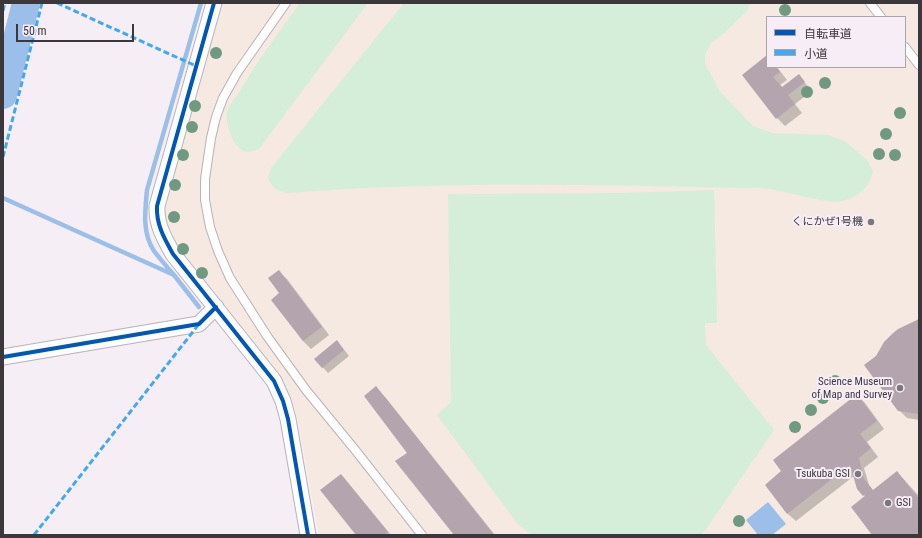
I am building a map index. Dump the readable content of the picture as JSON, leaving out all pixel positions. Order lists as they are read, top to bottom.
{
  "places": [
    "くにかぜ1号機",
    "Science Museum of Map and Survey",
    "Tsukuba GSI",
    "GSI"
  ],
  "legend": ["自転車道", "小道"],
  "scale_bar": "50 m"
}
